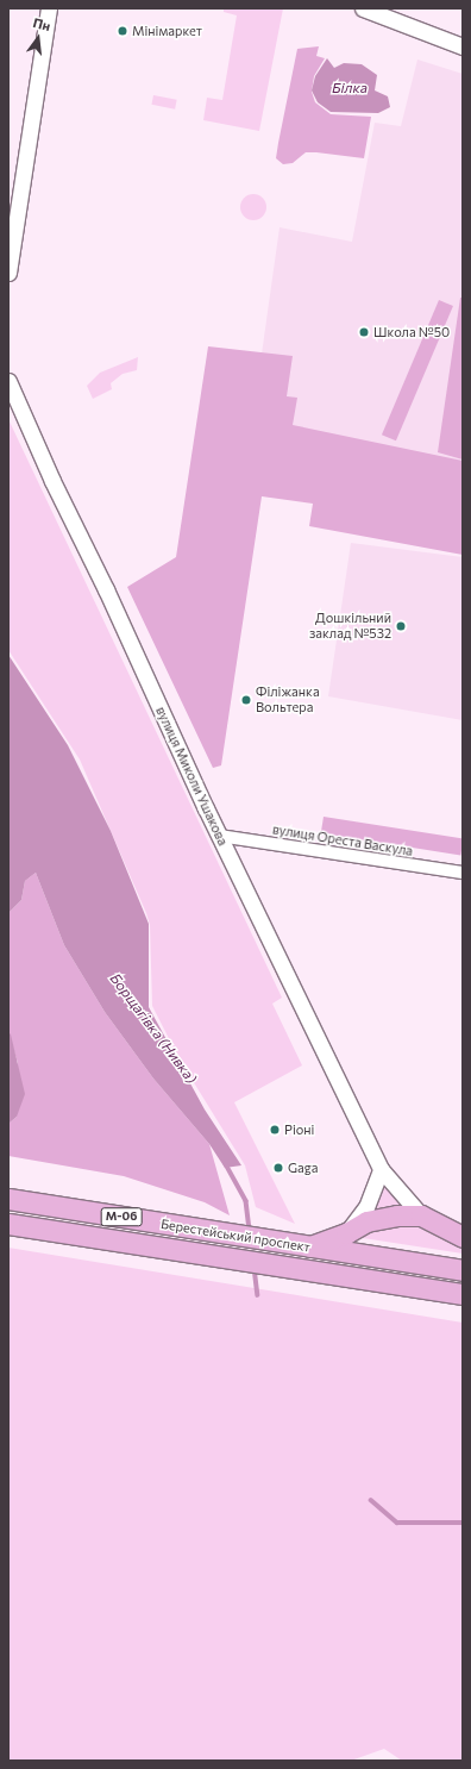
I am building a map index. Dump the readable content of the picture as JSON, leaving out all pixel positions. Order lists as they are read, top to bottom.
{
  "streets": {
    "highway": ["М-06", "Берестейський проспект"],
    "street": ["вулиця Миколи Ушакова", "вулиця Ореста Васкула"]
  },
  "crossings": [
    ["вулиця Миколи Ушакова", "вулиця Ореста Васкула"]
  ],
  "water": ["Білка", "Борщагівка (Нивка)"],
  "places": [
    "Мінімаркет",
    "Школа №50",
    "Дошкільний заклад №532",
    "Філіжанка Вольтера",
    "Ріоні",
    "Gaga"
  ],
  "north": "top"
}
